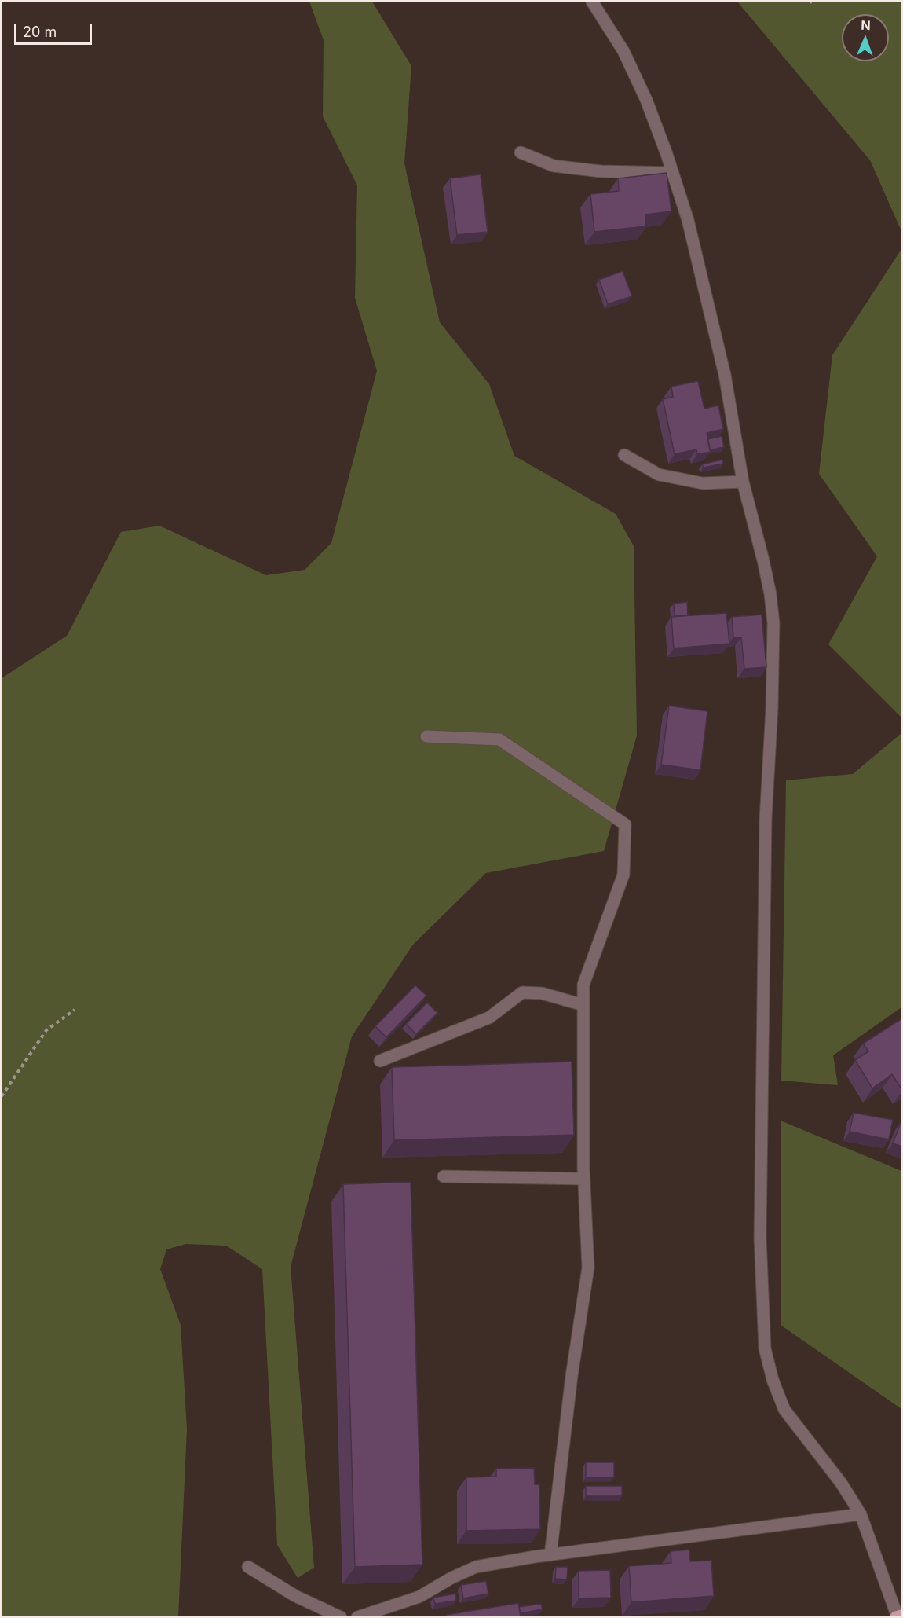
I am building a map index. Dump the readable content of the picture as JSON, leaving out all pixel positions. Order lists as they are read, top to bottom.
{
  "scale_bar": "20 m",
  "north": "top"
}
